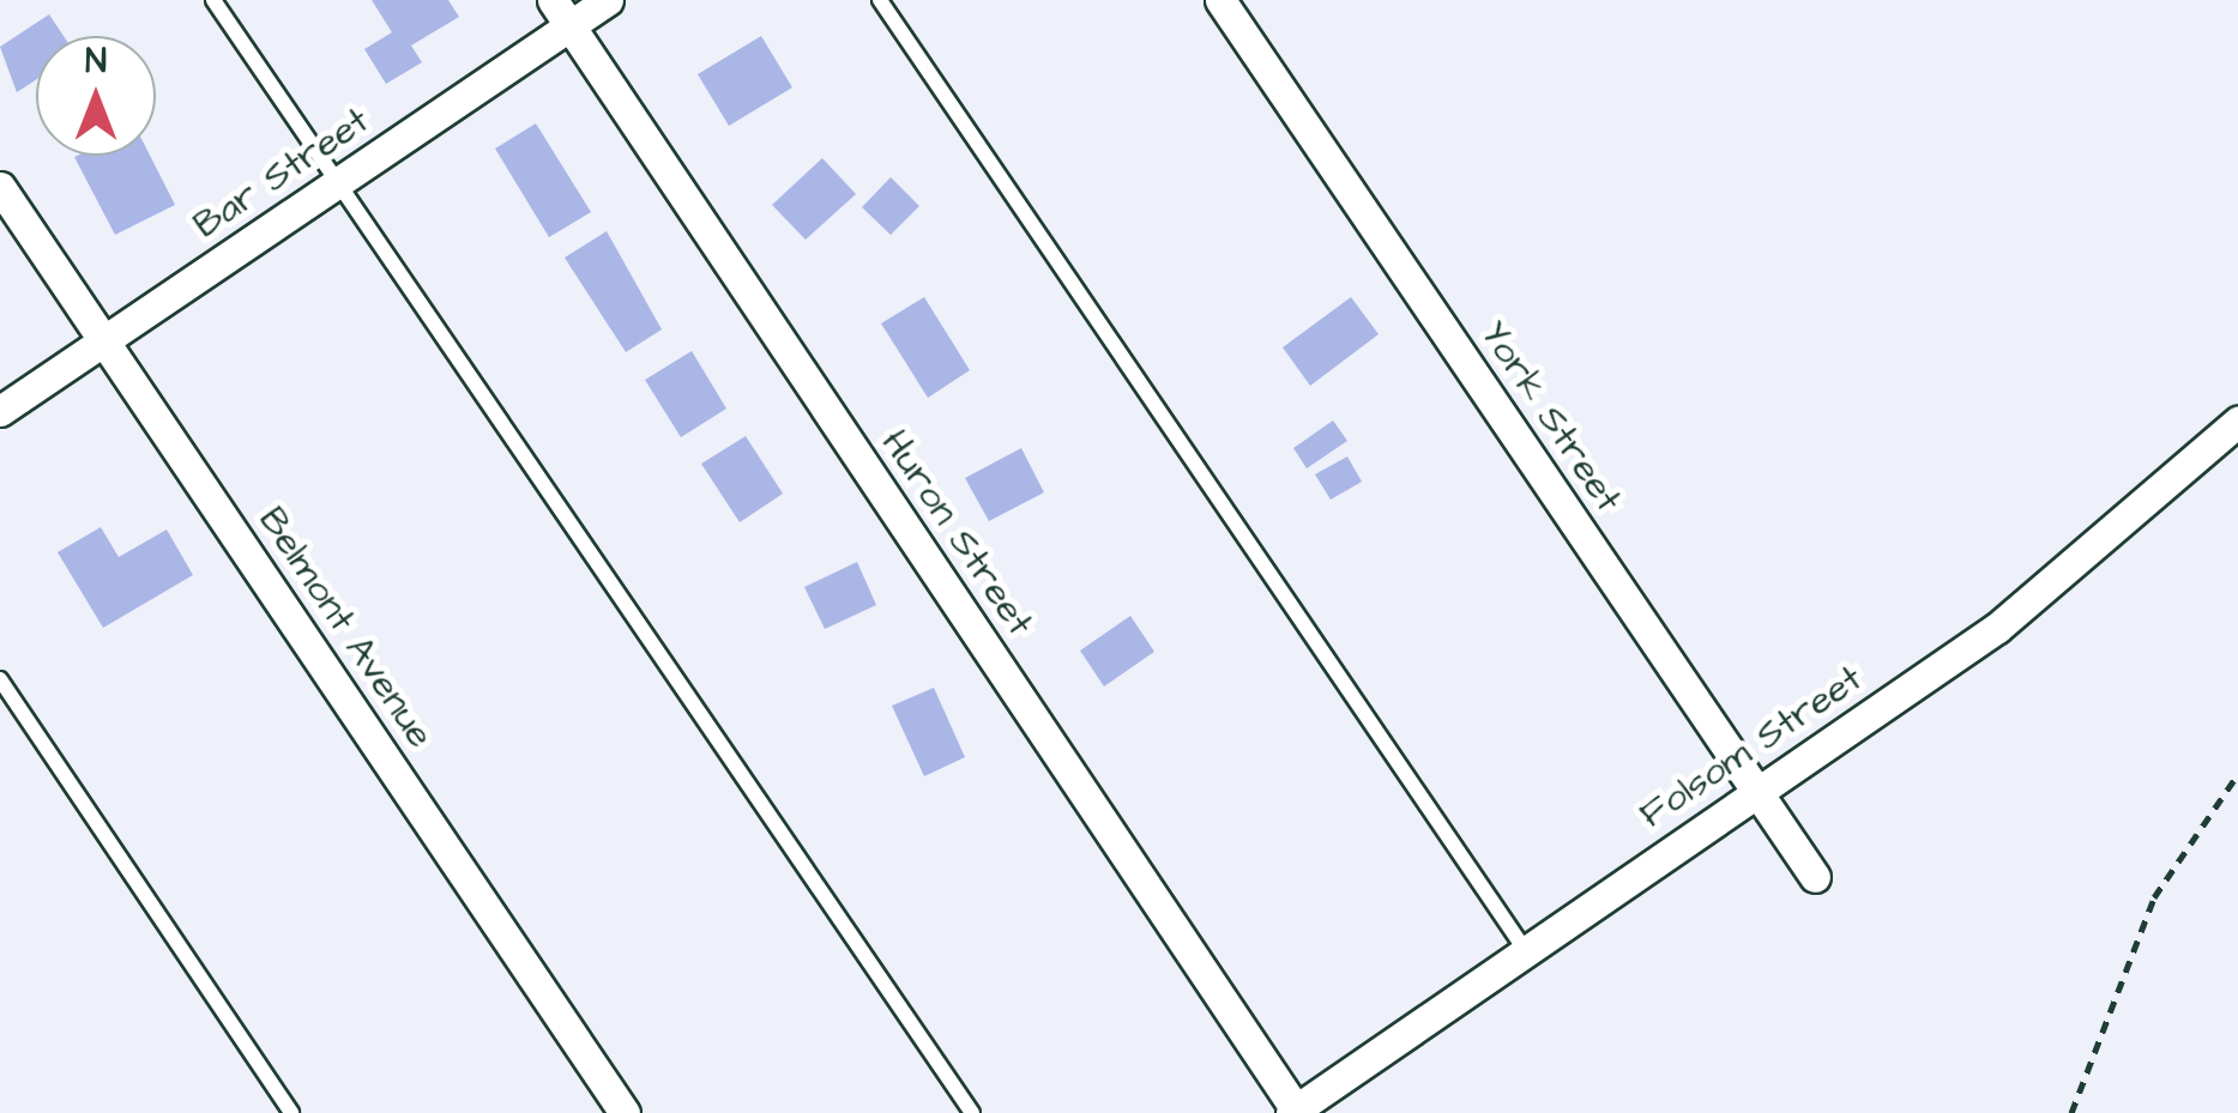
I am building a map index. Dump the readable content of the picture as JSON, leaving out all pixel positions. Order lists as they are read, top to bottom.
{
  "streets": {
    "street": [
      "Bar Street",
      "York Street",
      "Huron Street",
      "Belmont Avenue",
      "Folsom Street"
    ]
  },
  "crossings": [
    ["Bar Street", "Huron Street"],
    ["Bar Street", "Belmont Avenue"],
    ["York Street", "Folsom Street"],
    ["Huron Street", "Folsom Street"]
  ],
  "north": "top"
}
